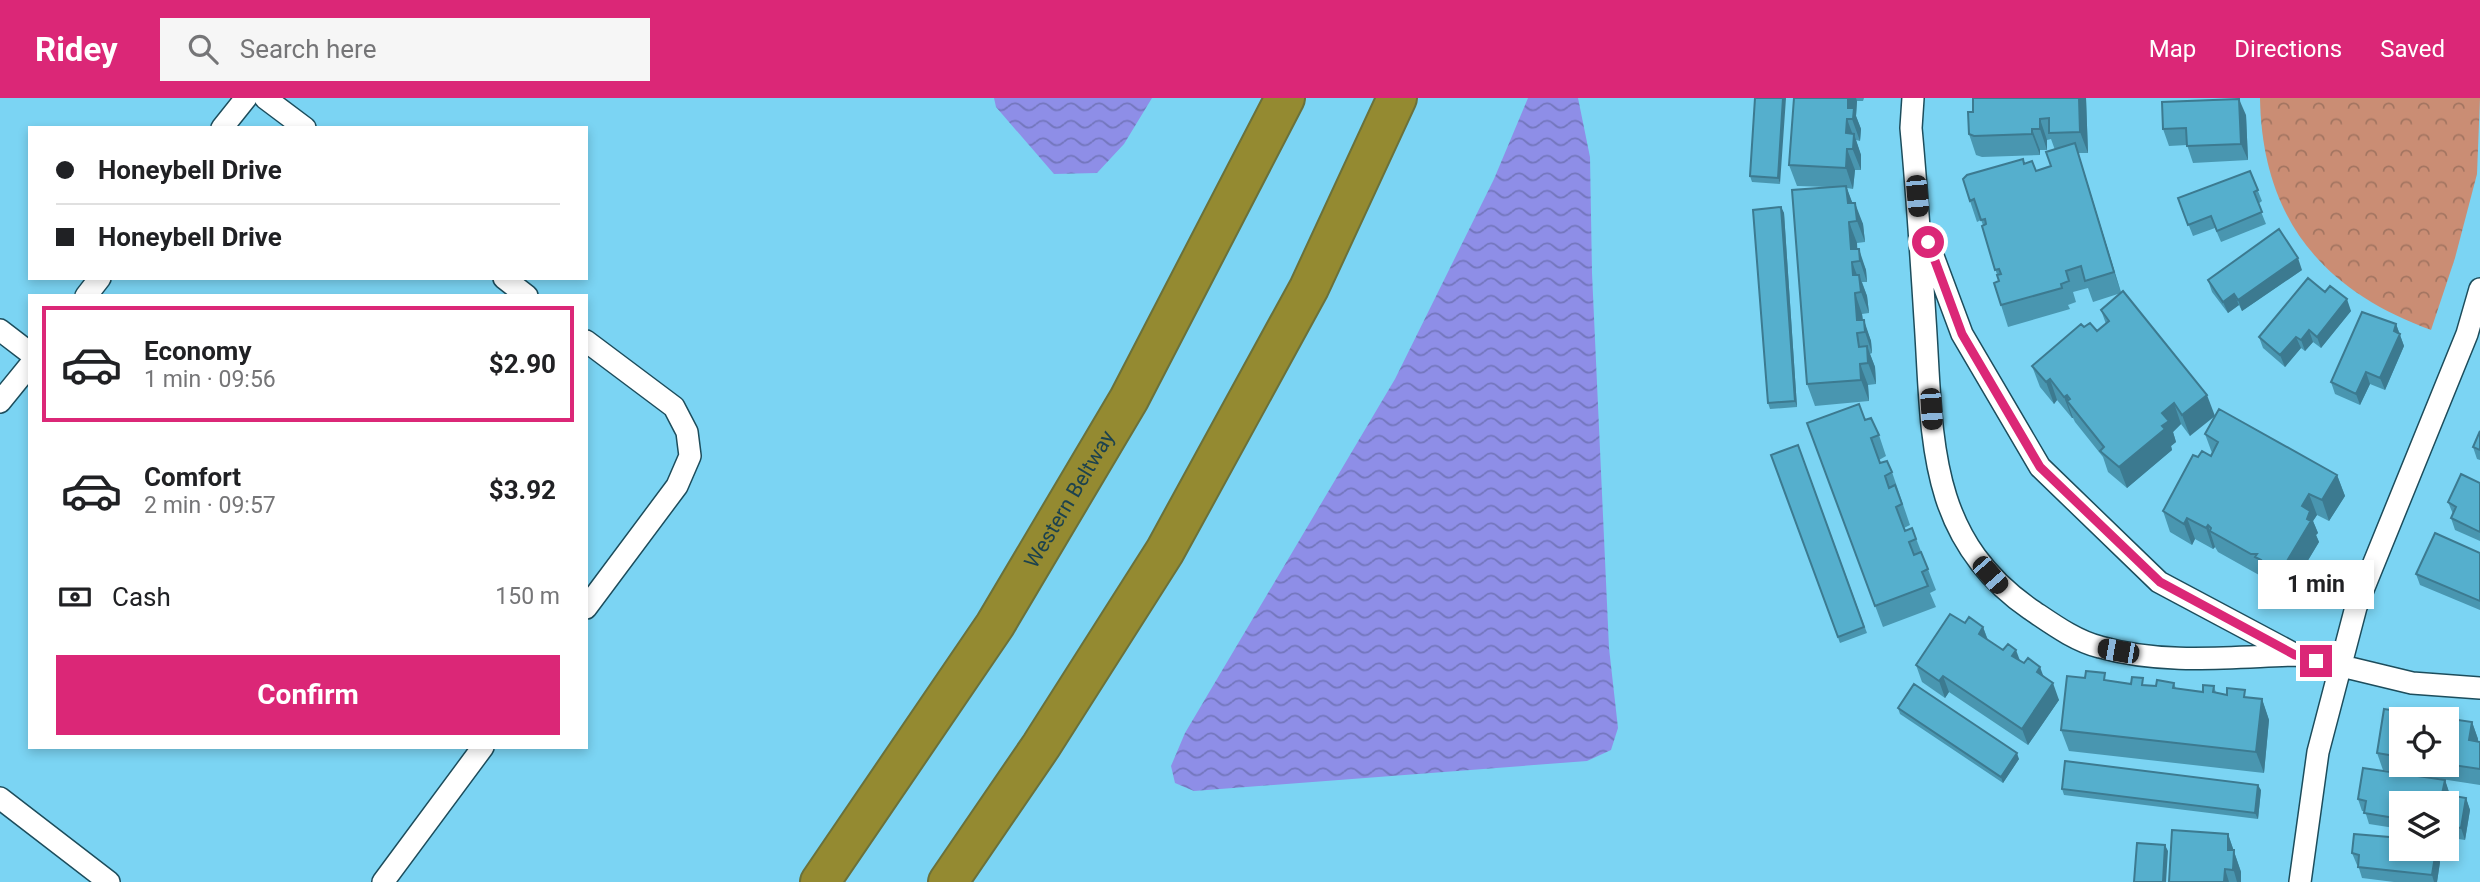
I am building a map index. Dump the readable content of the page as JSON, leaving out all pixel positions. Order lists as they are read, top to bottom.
{
  "streets": {
    "highway": ["Western Beltway"]
  },
  "page": {
    "header": "Ridey",
    "search": "Search here",
    "nav": ["Map", "Directions", "Saved"],
    "banner": ["Honeybell Drive", "Honeybell Drive"],
    "list": [
      {
        "name": "Economy",
        "note": "1 min · 09:56",
        "value": "$2.90"
      },
      {
        "name": "Comfort",
        "note": "2 min · 09:57",
        "value": "$3.92"
      }
    ],
    "pay": ["Cash", "150 m"],
    "bubble": "1 min",
    "buttons": "Confirm"
  }
}
